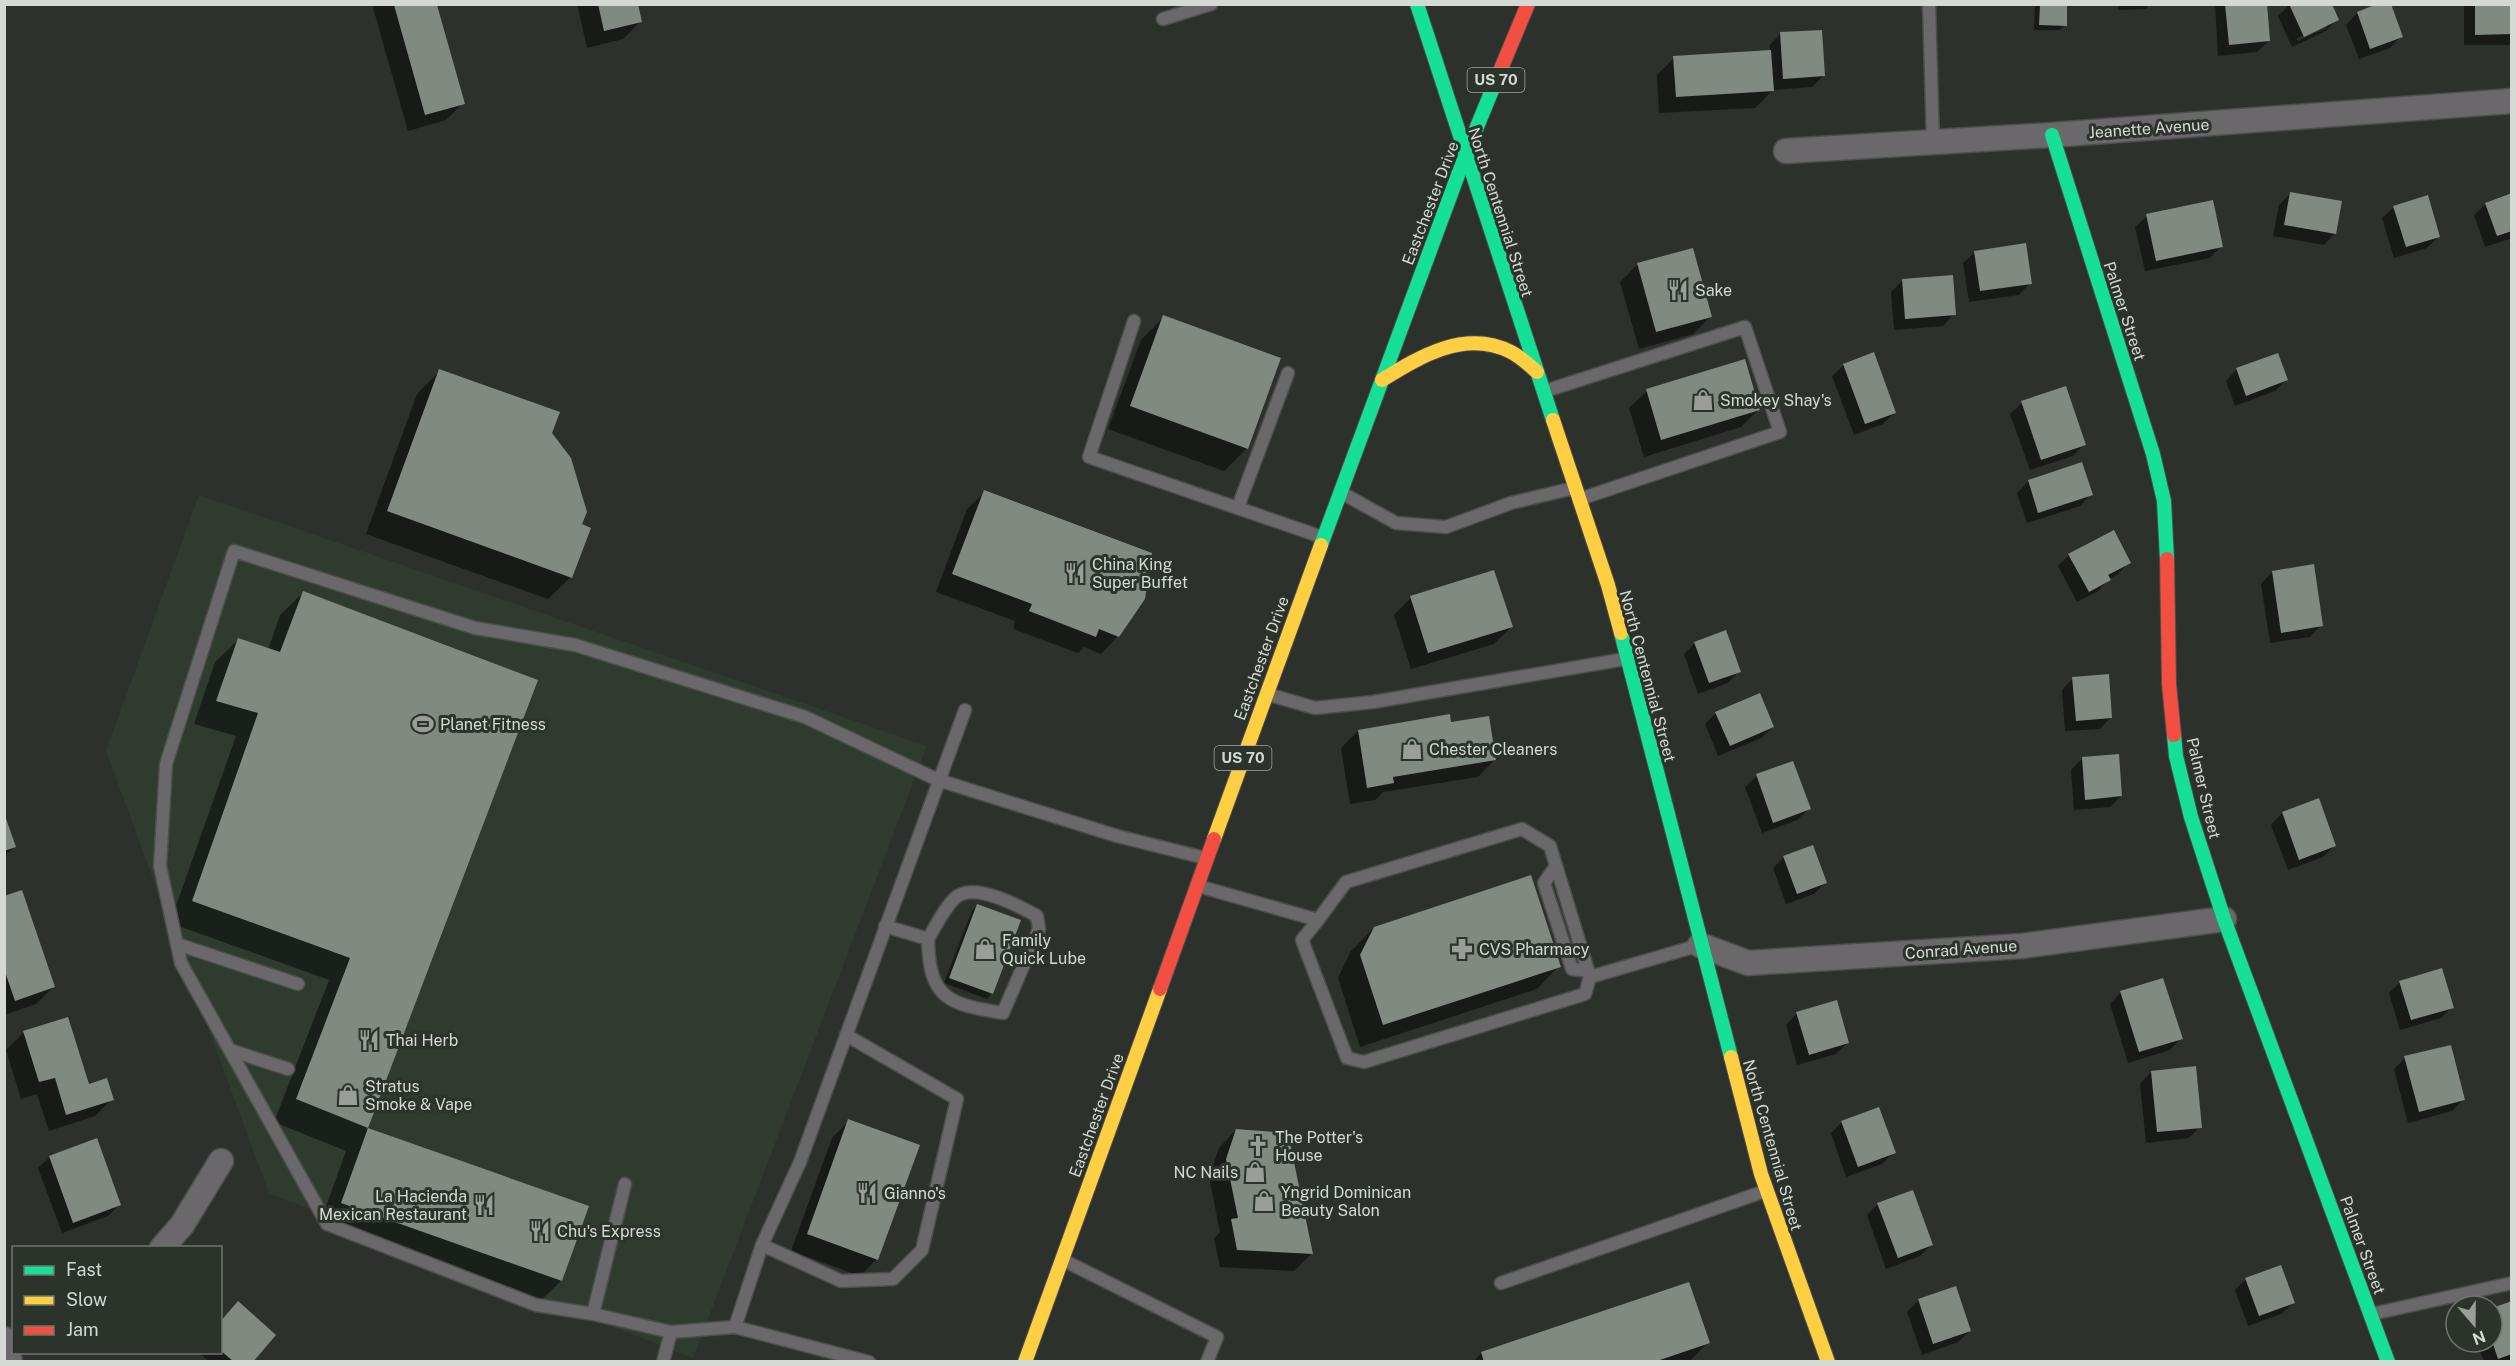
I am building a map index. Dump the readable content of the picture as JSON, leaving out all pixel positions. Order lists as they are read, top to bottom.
{
  "streets": {
    "street": [
      "US 70",
      "Jeanette Avenue",
      "Eastchester Drive",
      "North Centennial Street",
      "Palmer Street",
      "Conrad Avenue"
    ]
  },
  "crossings": [
    ["Jeanette Avenue", "Palmer Street"],
    ["Eastchester Drive", "North Centennial Street"],
    ["North Centennial Street", "Conrad Avenue"],
    ["Palmer Street", "Conrad Avenue"]
  ],
  "places": {
    "restaurant": [
      "Sake",
      "China King Super Buffet",
      "Thai Herb",
      "Gianno's",
      "La Hacienda Mexican Restaurant",
      "Chu's Express"
    ],
    "shop": [
      "Smokey Shay's",
      "Chester Cleaners",
      "Family Quick Lube",
      "Stratus Smoke & Vape",
      "NC Nails",
      "Yngrid Dominican Beauty Salon"
    ],
    "sports": ["Planet Fitness"],
    "pharmacy": ["CVS Pharmacy"],
    "church": ["The Potter's House"]
  },
  "legend": ["Fast", "Slow", "Jam"],
  "north": "bottom"
}
